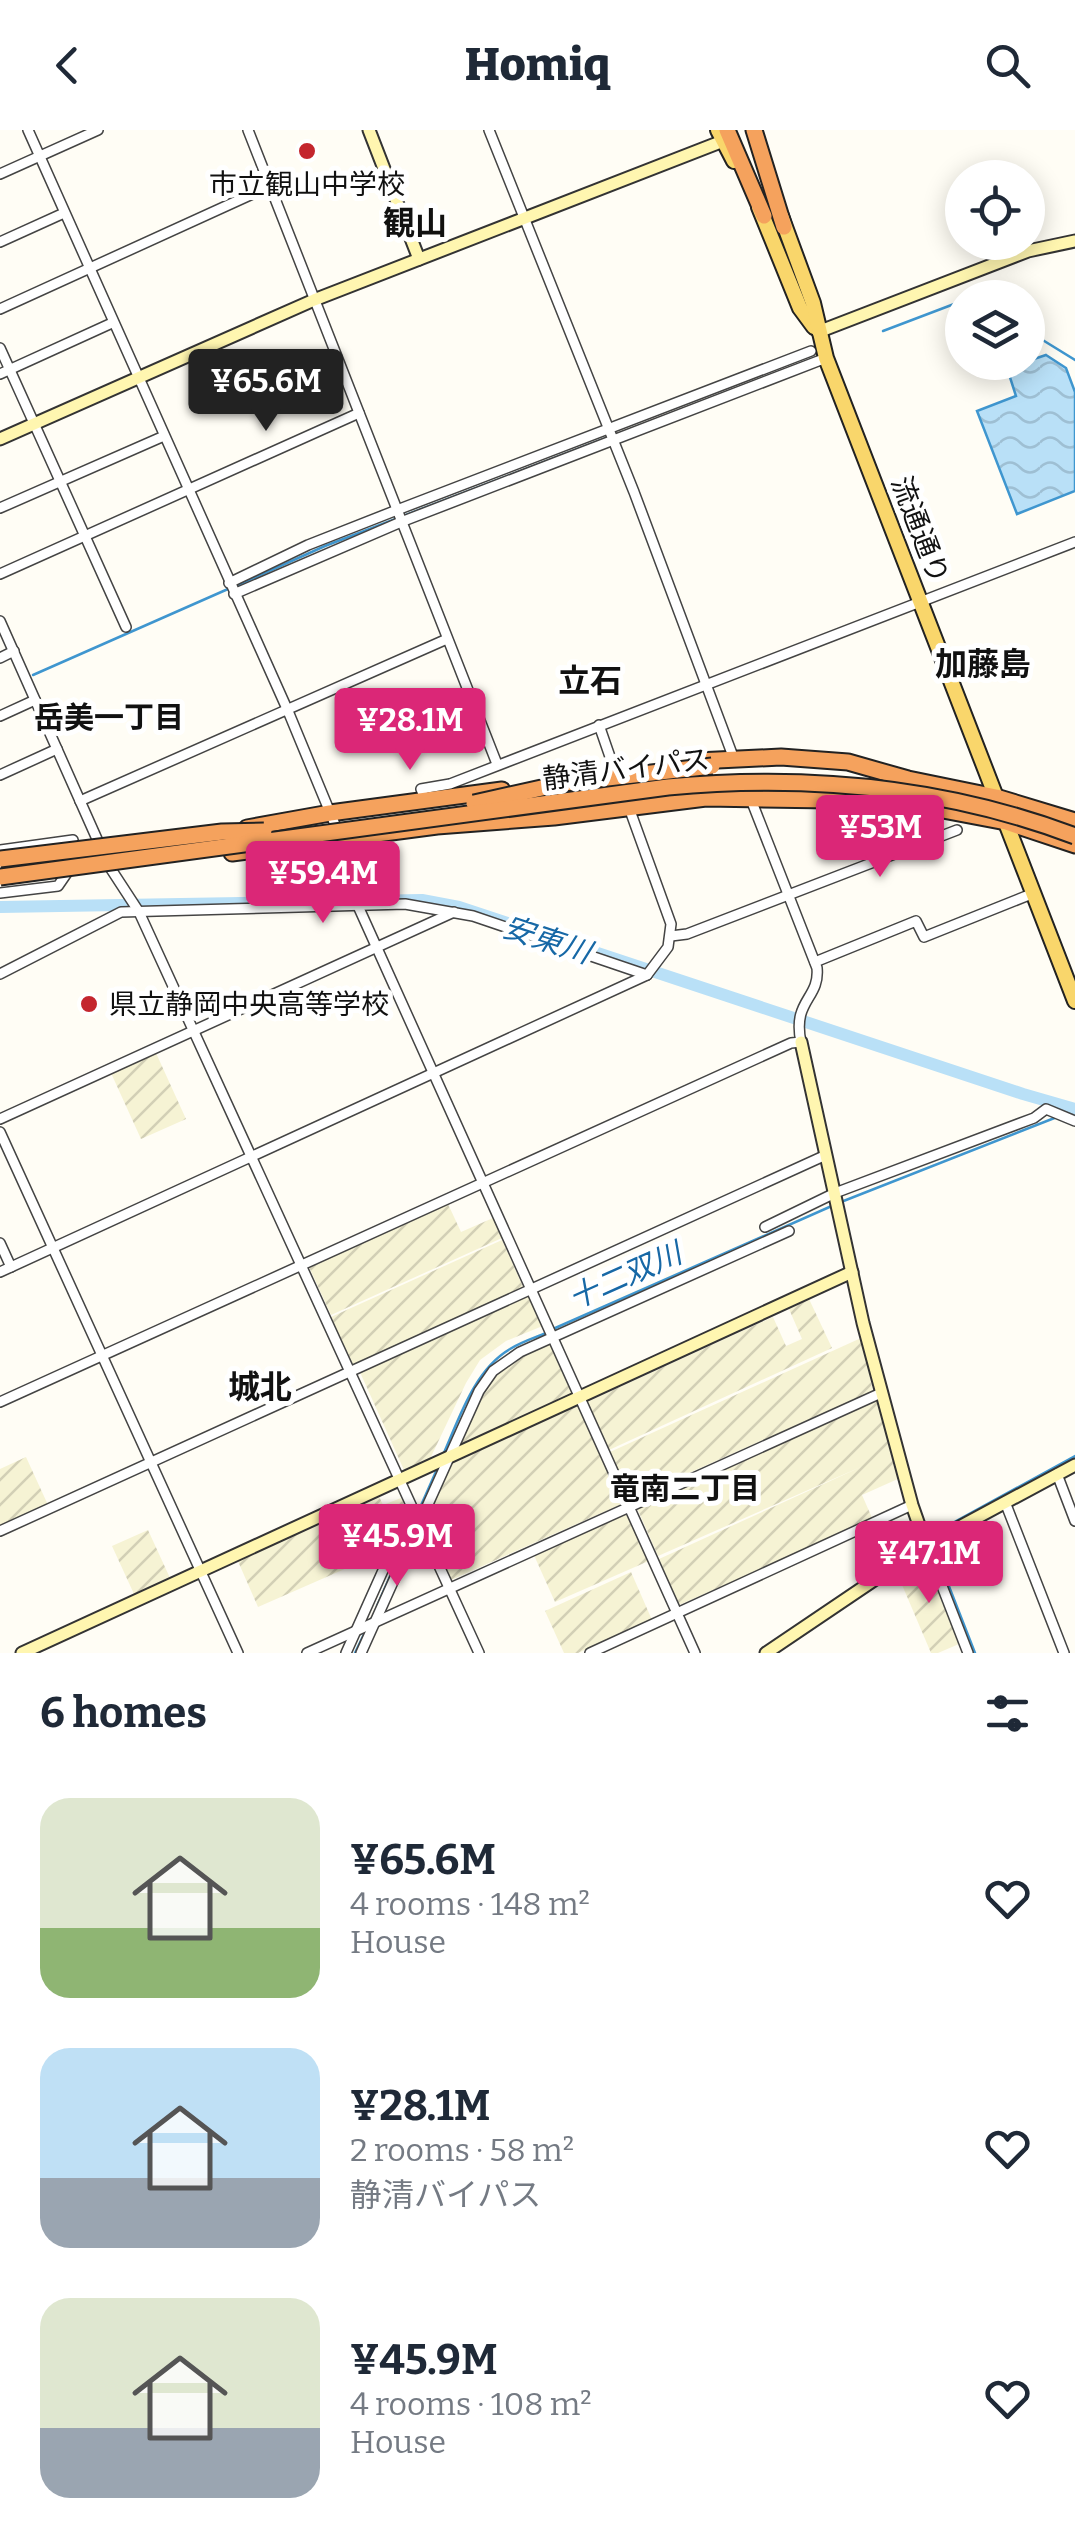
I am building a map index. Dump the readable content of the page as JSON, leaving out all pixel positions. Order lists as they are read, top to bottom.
{
  "streets": {
    "highway": ["静清バイパス"],
    "main road": ["流通通り"]
  },
  "districts": [
    "観山",
    "加藤島",
    "立石",
    "岳美一丁目",
    "城北",
    "竜南二丁目"
  ],
  "water": ["安東川", "十二双川"],
  "places": ["市立観山中学校", "県立静岡中央高等学校"],
  "page": {
    "header": "Homiq",
    "price": [
      "¥65.6M",
      "¥28.1M",
      "¥53M",
      "¥59.4M",
      "¥45.9M",
      "¥47.1M"
    ],
    "heading": "6 homes",
    "list": [
      {
        "name": "¥65.6M",
        "note": "4 rooms · 148 m² · House"
      },
      {
        "name": "¥28.1M",
        "note": "2 rooms · 58 m² · 静清バイパス"
      },
      {
        "name": "¥45.9M",
        "note": "4 rooms · 108 m² · House"
      }
    ]
  }
}
